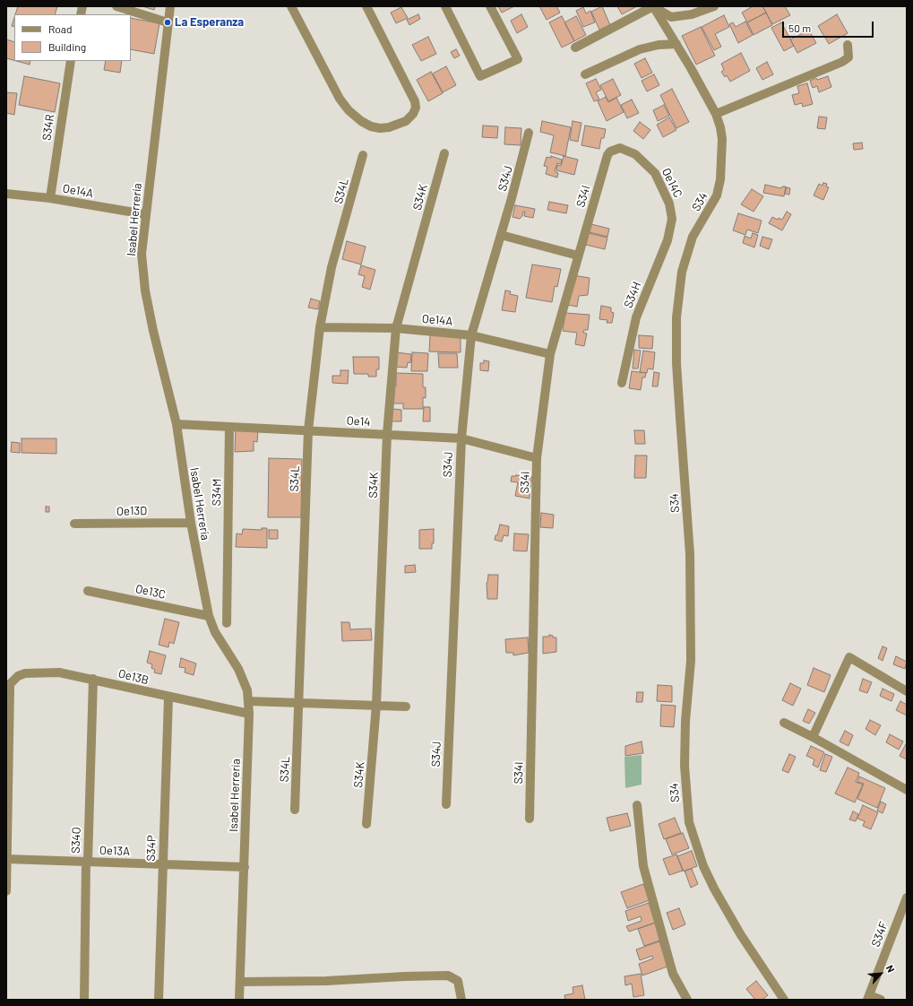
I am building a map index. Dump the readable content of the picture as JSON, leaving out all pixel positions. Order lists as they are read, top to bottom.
{
  "streets": {
    "street": [
      "S34R",
      "S34J",
      "Oe14C",
      "Oe14A",
      "S34L",
      "S34I",
      "S34K",
      "S34",
      "Isabel Herrería",
      "S34H",
      "Oe14",
      "S34M",
      "Oe13D",
      "Oe13C",
      "Oe13B",
      "S34O",
      "S34P",
      "Oe13A",
      "S34F"
    ]
  },
  "crossings": [
    ["S34R", "Oe14A"],
    ["S34J", "Oe14A"],
    ["S34J", "Oe14"],
    ["Oe14C", "S34I"],
    ["Oe14C", "S34H"],
    ["Oe14A", "S34L"],
    ["Oe14A", "S34I"],
    ["Oe14A", "S34K"],
    ["Oe14A", "Isabel Herrería"],
    ["S34L", "Oe14"],
    ["S34I", "Oe14"],
    ["S34K", "Oe14"],
    ["Isabel Herrería", "Oe14"],
    ["Isabel Herrería", "Oe13D"],
    ["Isabel Herrería", "Oe13C"],
    ["Isabel Herrería", "Oe13B"],
    ["Isabel Herrería", "Oe13A"],
    ["Oe14", "S34M"],
    ["Oe13B", "S34O"],
    ["Oe13B", "S34P"],
    ["Oe13B", "Oe13A"],
    ["S34O", "Oe13A"],
    ["S34P", "Oe13A"]
  ],
  "places": ["La Esperanza"],
  "legend": ["Road", "Building"],
  "scale_bar": "50 m",
  "north": "top right"
}
